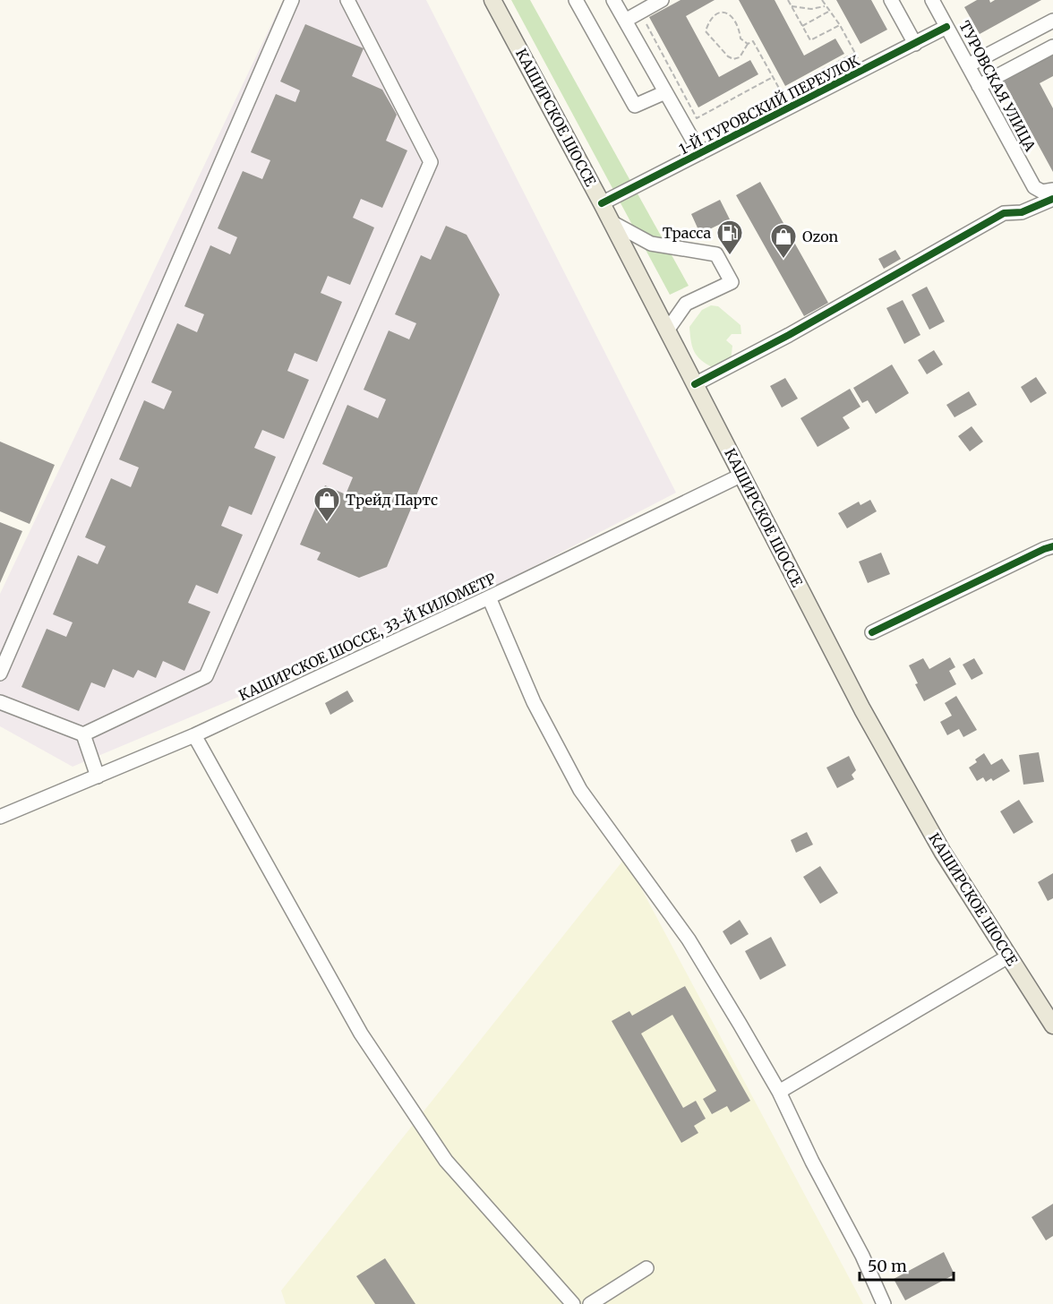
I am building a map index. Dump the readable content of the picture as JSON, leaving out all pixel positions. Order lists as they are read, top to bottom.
{
  "streets": {
    "main road": ["КАШИРСКОЕ ШОССЕ"],
    "street": ["ТУРОВСКАЯ УЛИЦА", "1-Й ТУРОВСКИЙ ПЕРЕУЛОК", "КАШИРСКОЕ ШОССЕ, 33-Й КИЛОМЕТР"]
  },
  "crossings": [
    ["ТУРОВСКАЯ УЛИЦА", "1-Й ТУРОВСКИЙ ПЕРЕУЛОК"],
    ["1-Й ТУРОВСКИЙ ПЕРЕУЛОК", "КАШИРСКОЕ ШОССЕ"],
    ["КАШИРСКОЕ ШОССЕ", "КАШИРСКОЕ ШОССЕ, 33-Й КИЛОМЕТР"]
  ],
  "places": {
    "fuel station": ["Трасса"],
    "shop": ["Ozon", "Трейд Партс"]
  },
  "scale_bar": "50 m"
}
